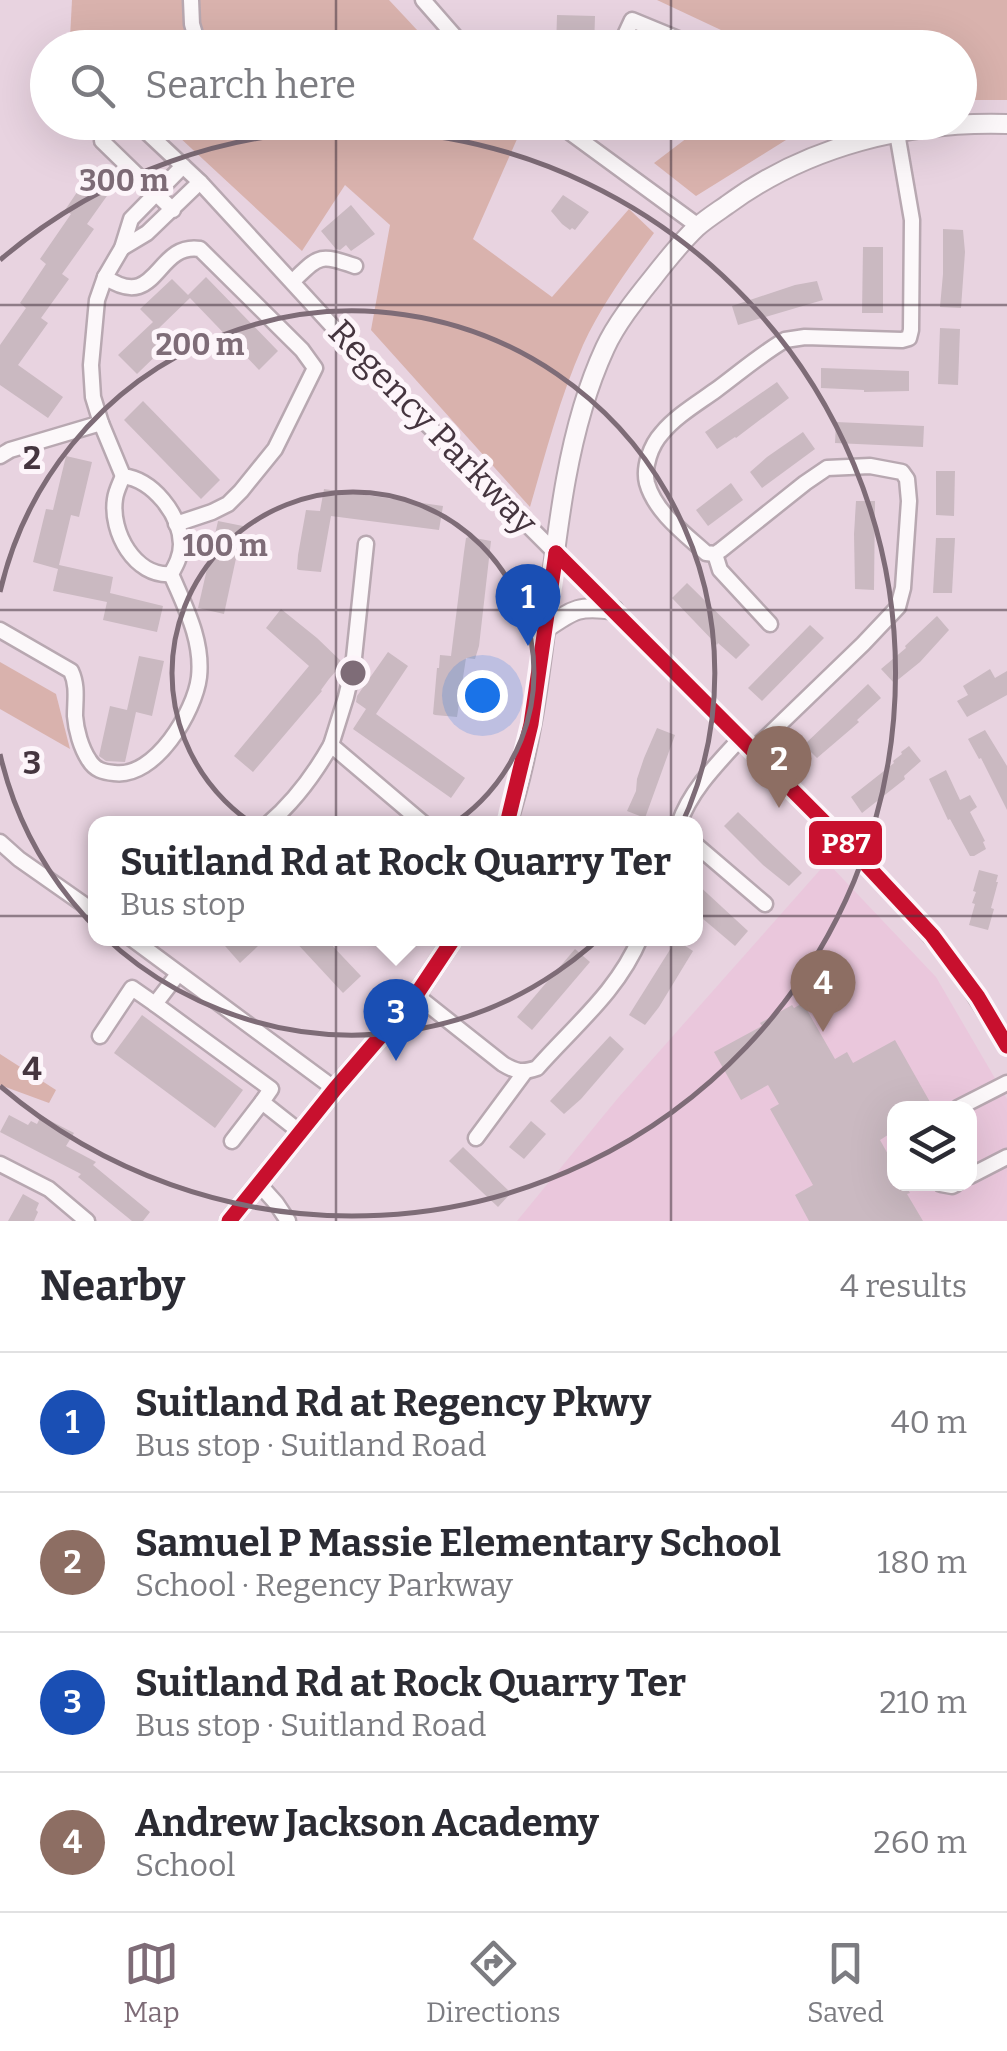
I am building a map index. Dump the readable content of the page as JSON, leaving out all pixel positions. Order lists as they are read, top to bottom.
{
  "streets": {
    "street": ["Regency Parkway"]
  },
  "lines": ["transit line P87"],
  "page": {
    "search": "Search here",
    "pins": [
      "1",
      "2",
      "4",
      "3"
    ],
    "popup": ["Suitland Rd at Rock Quarry Ter", "Bus stop"],
    "heading": ["Nearby", "4 results"],
    "list": [
      {
        "mark": "1",
        "name": "Suitland Rd at Regency Pkwy",
        "note": "Bus stop · Suitland Road",
        "value": "40 m"
      },
      {
        "mark": "2",
        "name": "Samuel P Massie Elementary School",
        "note": "School · Regency Parkway",
        "value": "180 m"
      },
      {
        "mark": "3",
        "name": "Suitland Rd at Rock Quarry Ter",
        "note": "Bus stop · Suitland Road",
        "value": "210 m"
      },
      {
        "mark": "4",
        "name": "Andrew Jackson Academy",
        "note": "School",
        "value": "260 m"
      }
    ],
    "nav": ["Map", "Directions", "Saved"]
  },
  "grid": {
    "rows": ["2", "3", "4"]
  },
  "rings": ["300 m", "200 m", "100 m"]
}
